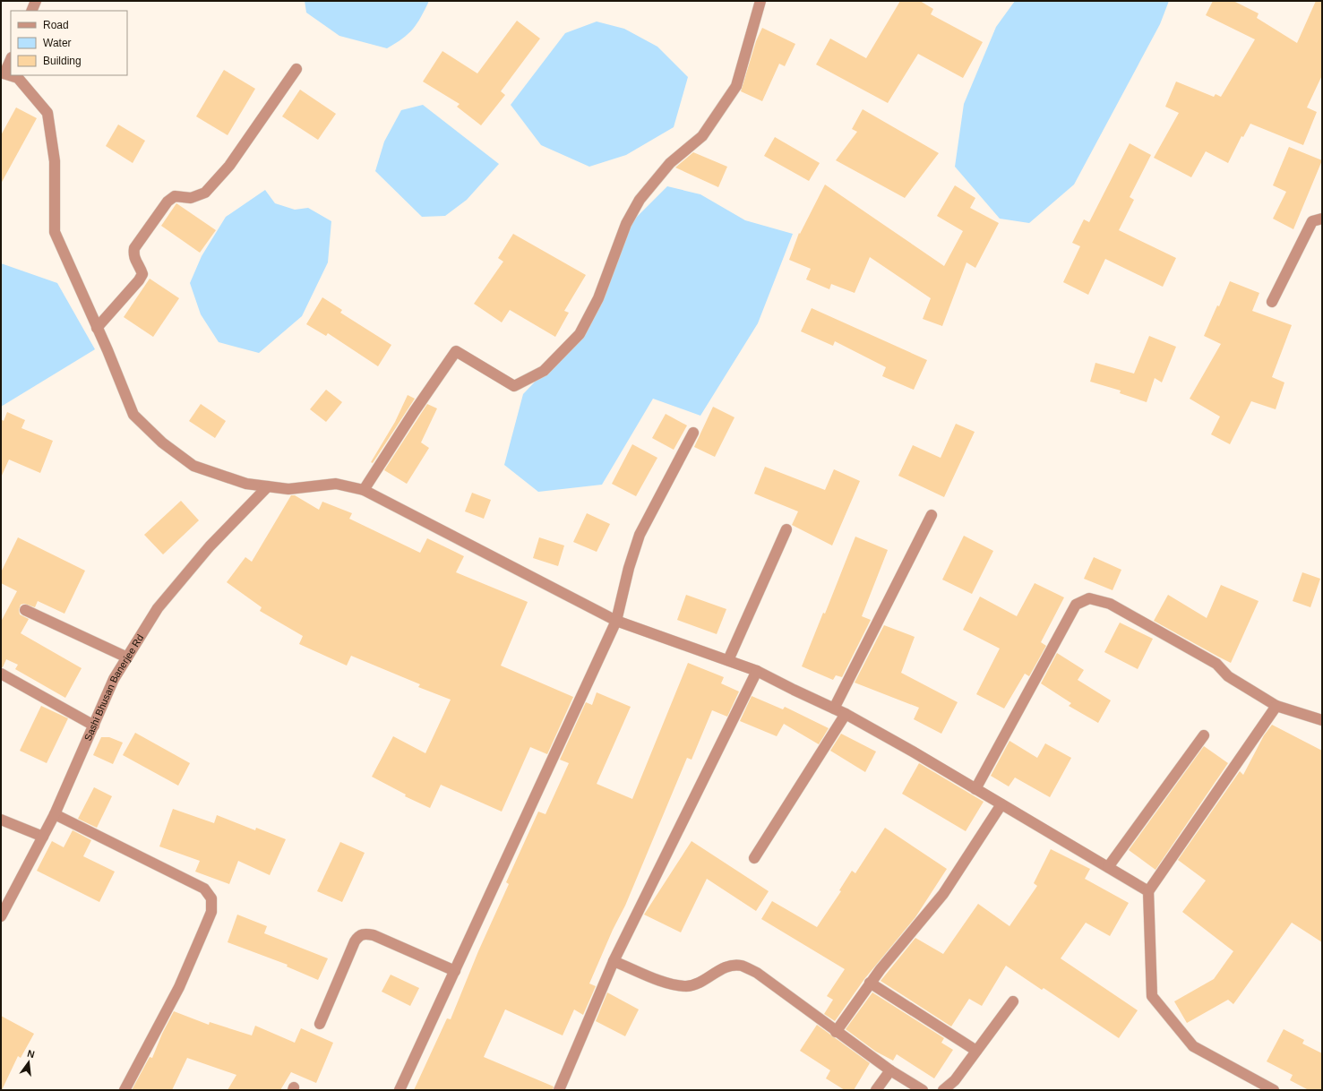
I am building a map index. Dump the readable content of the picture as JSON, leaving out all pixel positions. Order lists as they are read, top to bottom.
{
  "streets": {
    "street": ["Sashi Bhusan Banerjee Rd"]
  },
  "legend": ["Road", "Water", "Building"],
  "north": "top"
}
